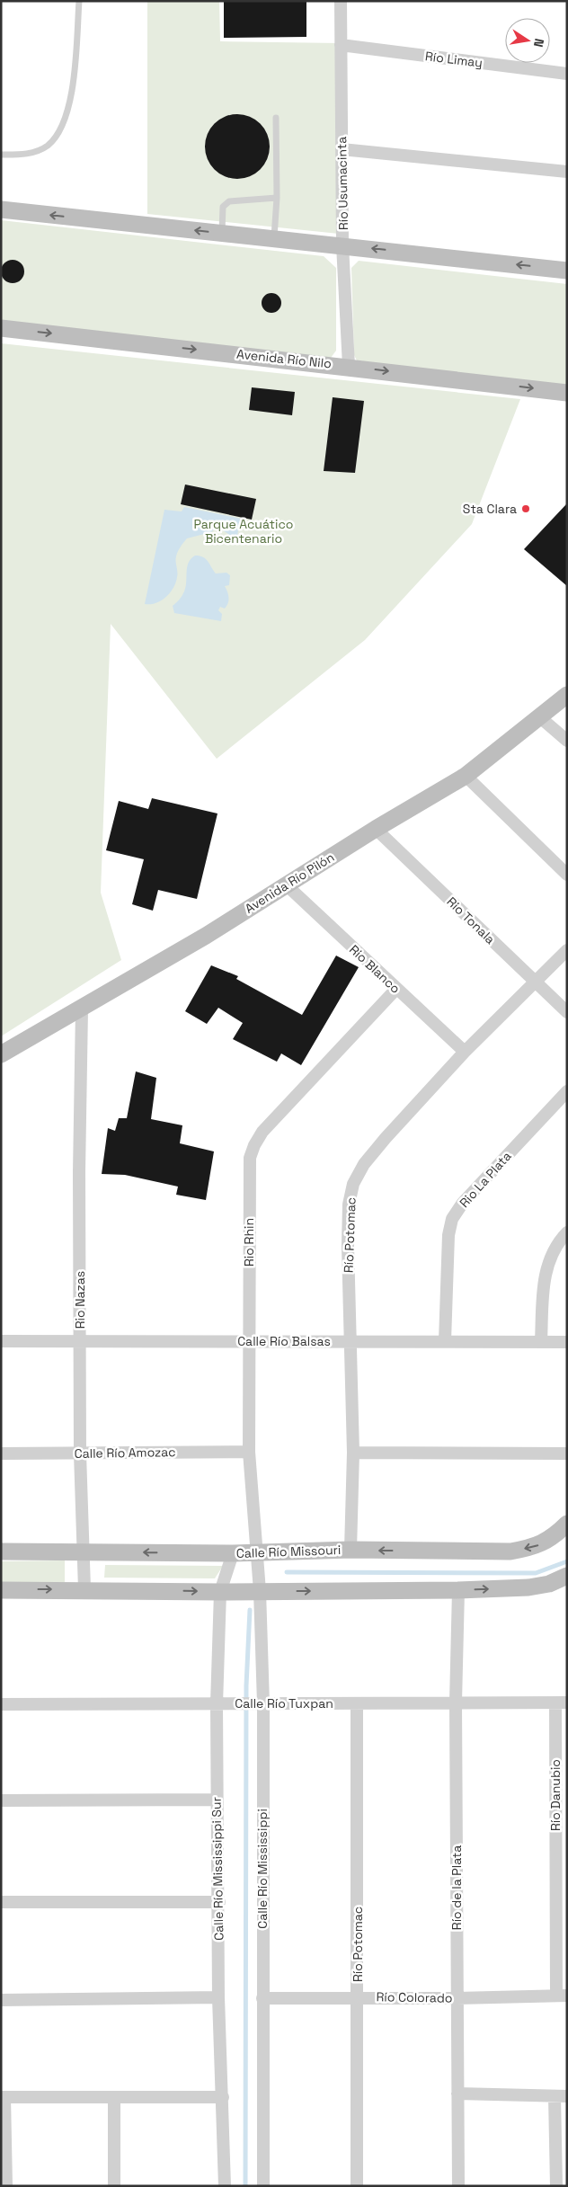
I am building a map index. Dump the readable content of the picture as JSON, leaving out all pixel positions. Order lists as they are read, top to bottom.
{
  "streets": {
    "street": [
      "Río Limay",
      "Río Usumacinta",
      "Avenida Río Nilo",
      "Avenida Río Pilón",
      "Rio Tonala",
      "Rio Blanco",
      "Rio La Plata",
      "Río Potomac",
      "Rio Rhin",
      "Rio Nazas",
      "Calle Río Balsas",
      "Calle Río Amozac",
      "Calle Río Missouri",
      "Calle Río Tuxpan",
      "Río Danubio",
      "Calle Río Mississippi Sur",
      "Calle Río Mississippi",
      "Río de la Plata",
      "Río Colorado"
    ]
  },
  "crossings": [
    ["Río Limay", "Río Usumacinta"],
    ["Río Usumacinta", "Avenida Río Nilo"],
    ["Avenida Río Pilón", "Rio Tonala"],
    ["Avenida Río Pilón", "Rio Blanco"],
    ["Avenida Río Pilón", "Rio Nazas"],
    ["Rio Tonala", "Río Potomac"],
    ["Rio Blanco", "Río Potomac"],
    ["Rio Blanco", "Rio Rhin"],
    ["Rio La Plata", "Calle Río Balsas"],
    ["Río Potomac", "Calle Río Balsas"],
    ["Río Potomac", "Calle Río Missouri"],
    ["Río Potomac", "Calle Río Tuxpan"],
    ["Río Potomac", "Río Colorado"],
    ["Rio Rhin", "Calle Río Balsas"],
    ["Rio Rhin", "Calle Río Amozac"],
    ["Rio Rhin", "Calle Río Missouri"],
    ["Rio Rhin", "Calle Río Mississippi"],
    ["Rio Nazas", "Calle Río Balsas"],
    ["Rio Nazas", "Calle Río Amozac"],
    ["Rio Nazas", "Calle Río Missouri"],
    ["Calle Río Missouri", "Calle Río Mississippi Sur"],
    ["Calle Río Missouri", "Calle Río Mississippi"],
    ["Calle Río Tuxpan", "Río Danubio"],
    ["Calle Río Tuxpan", "Calle Río Mississippi Sur"],
    ["Calle Río Tuxpan", "Calle Río Mississippi"],
    ["Calle Río Tuxpan", "Río de la Plata"],
    ["Río Danubio", "Río Colorado"],
    ["Calle Río Mississippi", "Río Colorado"],
    ["Río de la Plata", "Río Colorado"]
  ],
  "parks": ["Parque Acuático Bicentenario"],
  "places": ["Sta Clara"],
  "north": "right"
}
